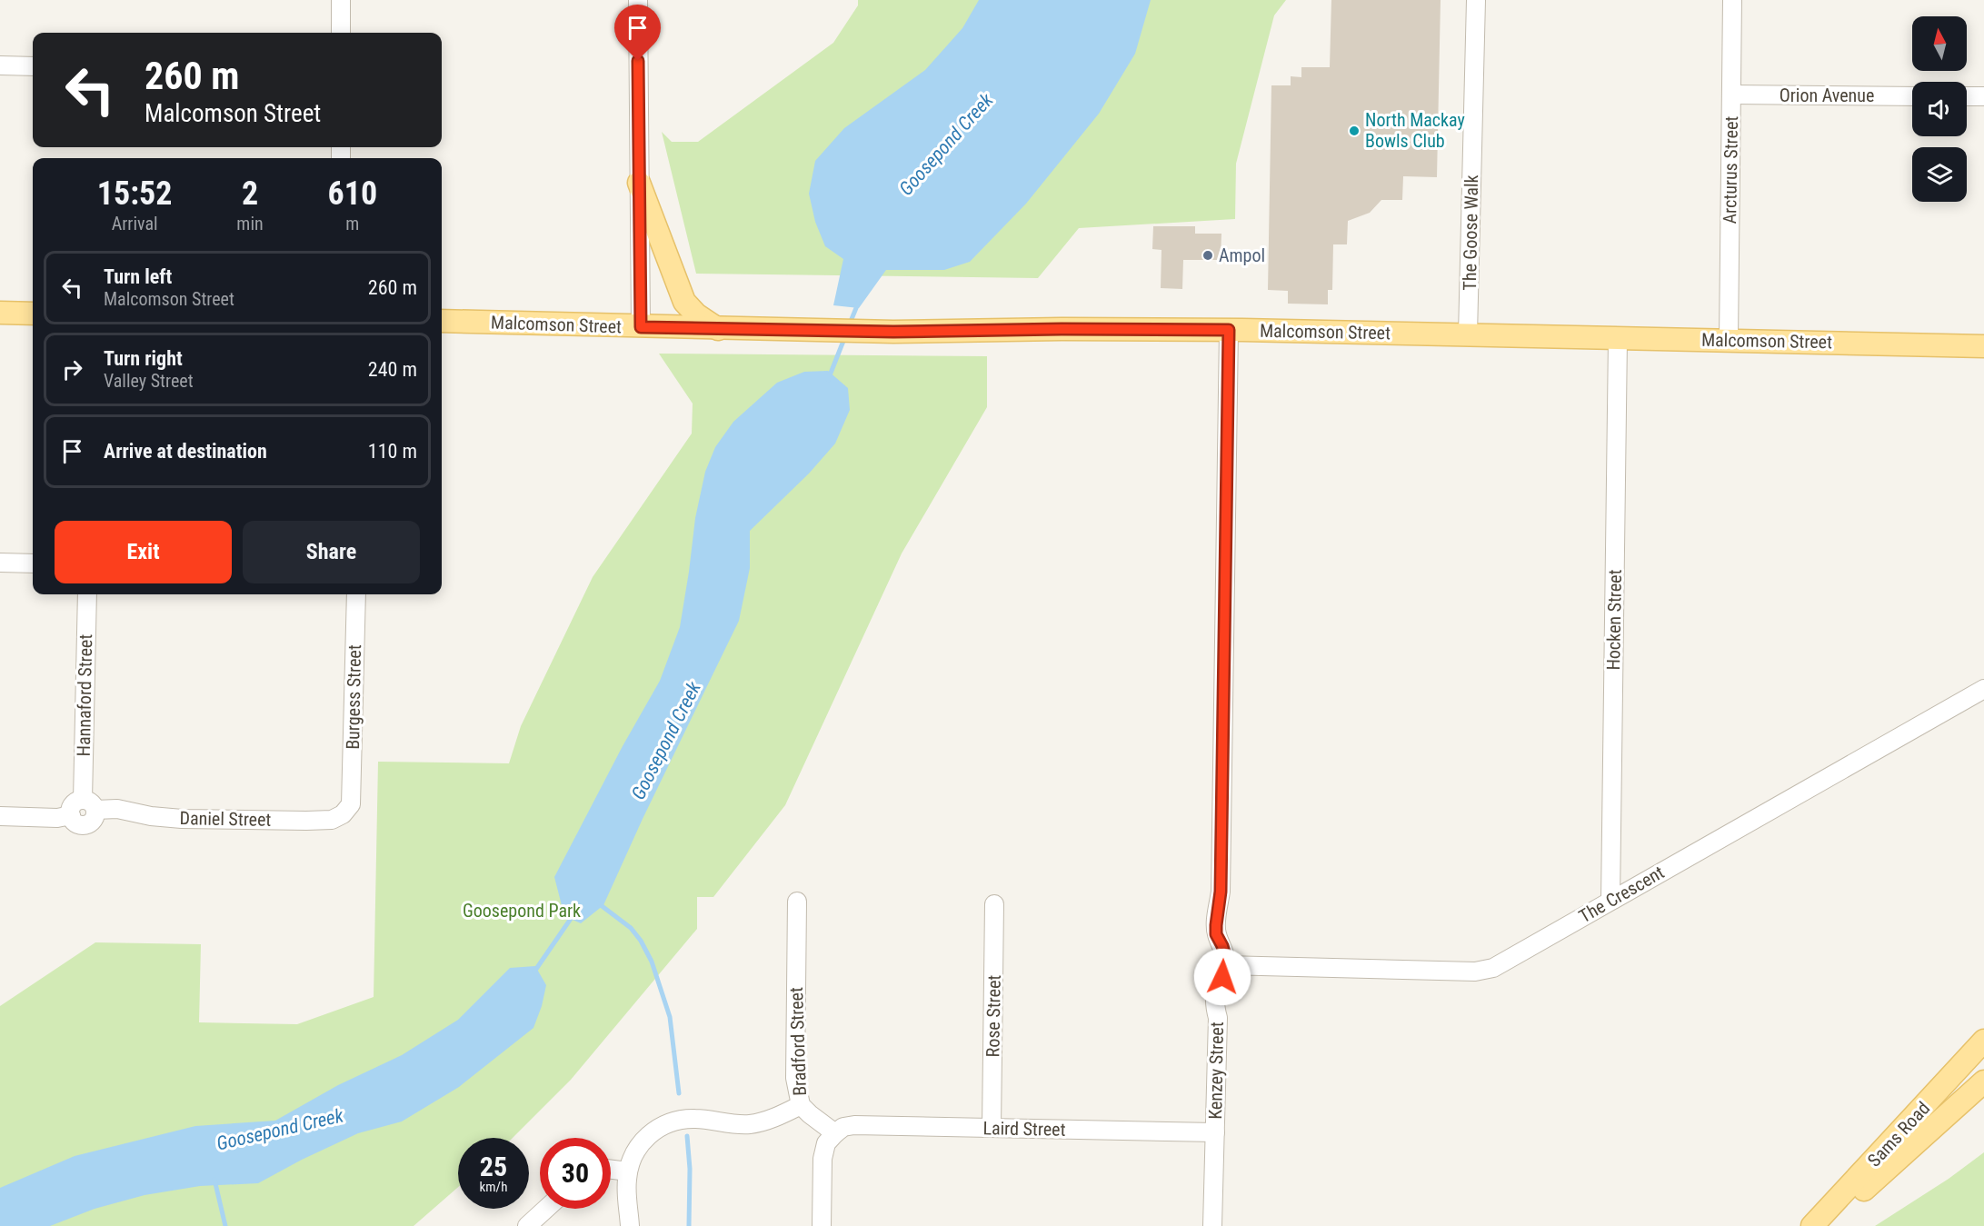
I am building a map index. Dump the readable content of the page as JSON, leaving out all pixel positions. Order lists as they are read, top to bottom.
{
  "streets": {
    "main road": ["Malcomson Street", "Sams Road"],
    "street": [
      "Orion Avenue",
      "Arcturus Street",
      "The Goose Walk",
      "Hocken Street",
      "Hannaford Street",
      "Burgess Street",
      "Daniel Street",
      "The Crescent",
      "Rose Street",
      "Bradford Street",
      "Kenzey Street",
      "Laird Street"
    ]
  },
  "crossings": [
    ["Orion Avenue", "Arcturus Street"],
    ["Arcturus Street", "Malcomson Street"],
    ["The Goose Walk", "Malcomson Street"],
    ["Malcomson Street", "Hocken Street"],
    ["Hocken Street", "The Crescent"],
    ["Hannaford Street", "Daniel Street"],
    ["Burgess Street", "Daniel Street"],
    ["The Crescent", "Kenzey Street"],
    ["Rose Street", "Laird Street"],
    ["Bradford Street", "Laird Street"],
    ["Kenzey Street", "Laird Street"]
  ],
  "water": ["Goosepond Creek"],
  "parks": ["Goosepond Park"],
  "places": ["North Mackay Bowls Club", "Ampol"],
  "north": "top",
  "page": {
    "turn": ["260 m", "Malcomson Street"],
    "eta": [
      "15:52",
      "Arrival",
      "2",
      "min",
      "610",
      "m"
    ],
    "list": [
      {
        "name": "Turn left",
        "note": "Malcomson Street",
        "value": "260 m"
      },
      {
        "name": "Turn right",
        "note": "Valley Street",
        "value": "240 m"
      },
      {
        "name": "Arrive at destination",
        "value": "110 m"
      }
    ],
    "buttons": ["Exit", "Share"],
    "speed": "25 km/h",
    "limit": "30"
  }
}
